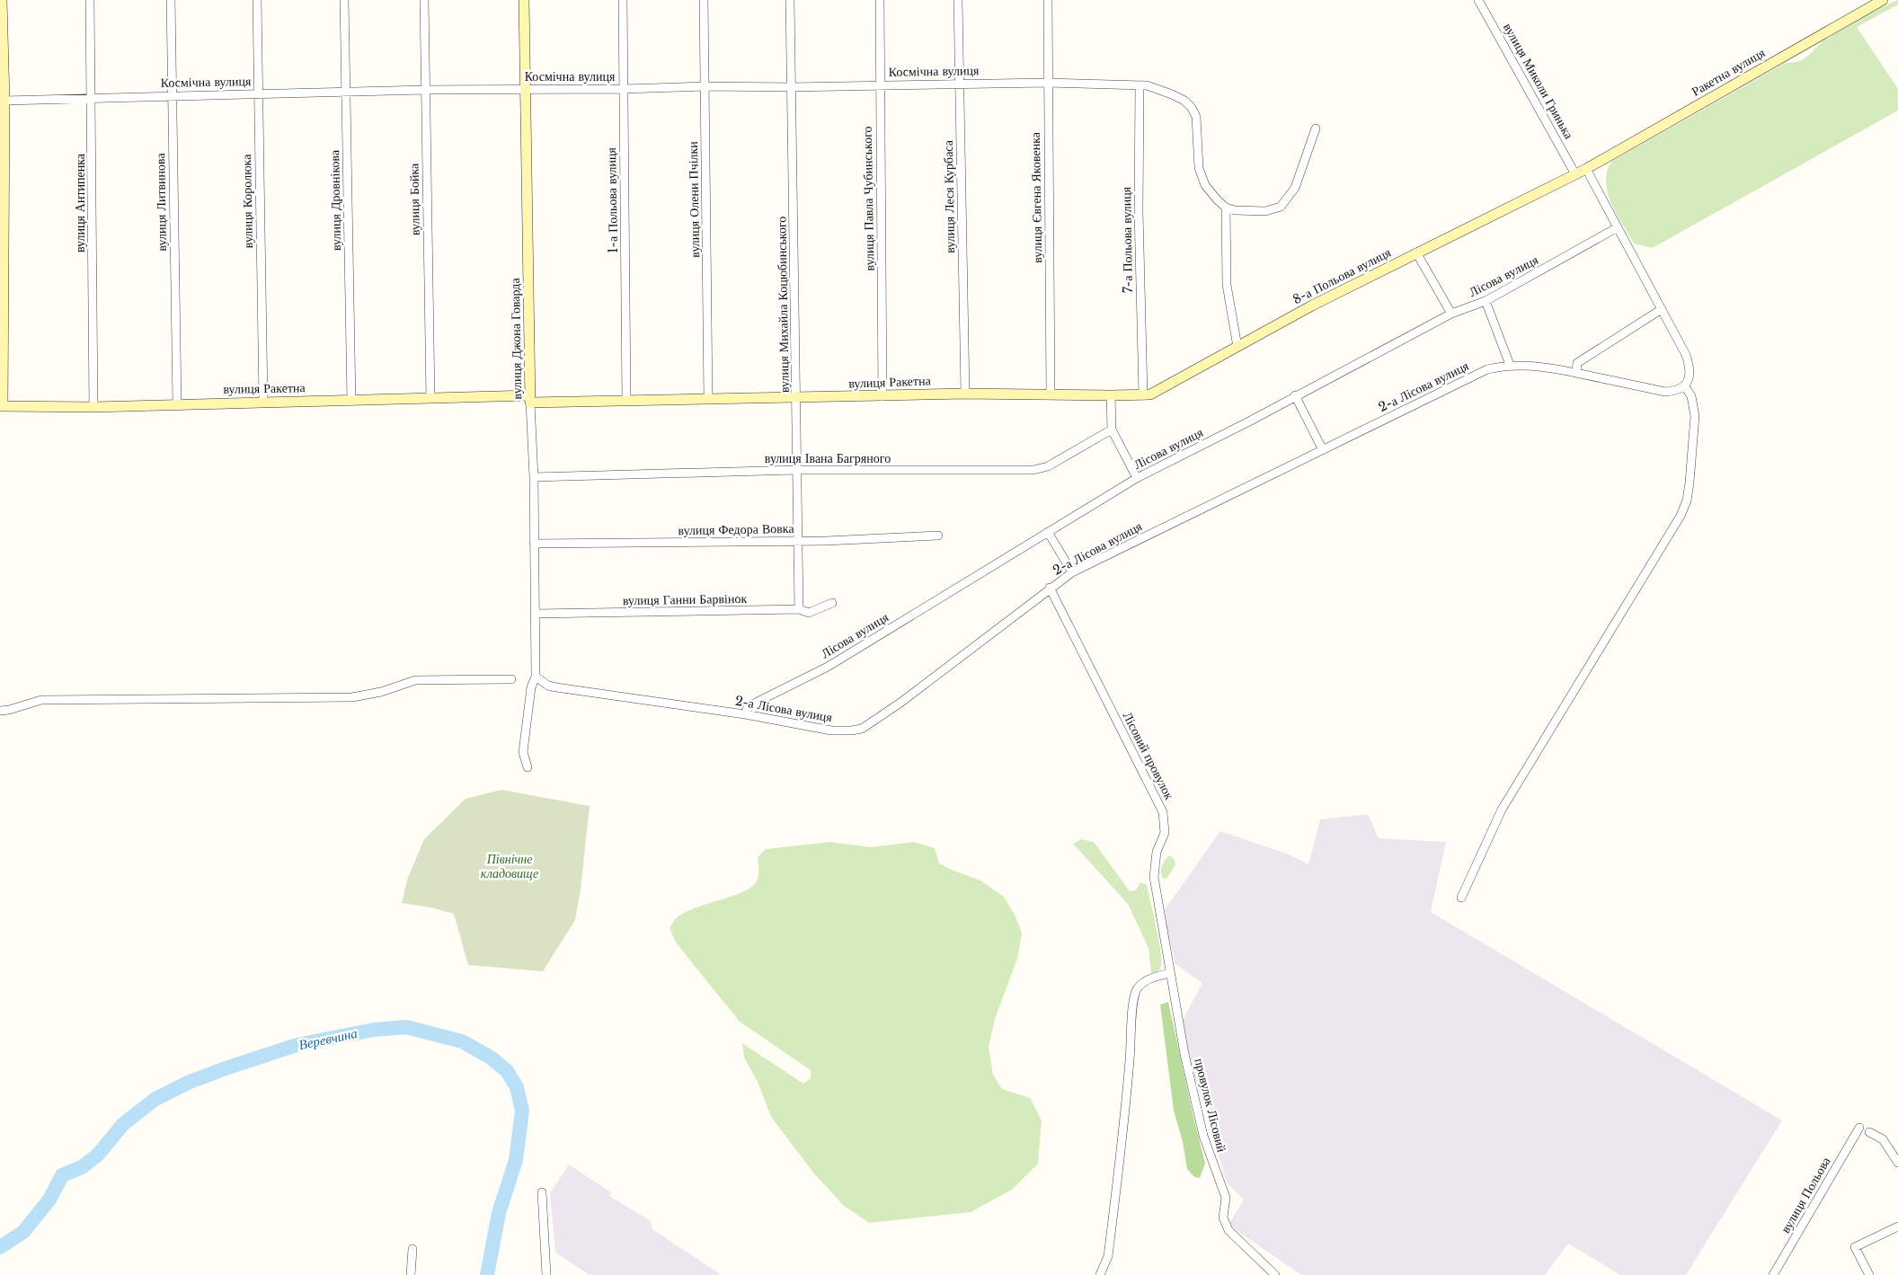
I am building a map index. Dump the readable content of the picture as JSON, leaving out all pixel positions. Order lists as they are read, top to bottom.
{
  "streets": {
    "street": [
      "Космічна вулиця",
      "Ракетна вулиця",
      "вулиця Миколи Гринька",
      "вулиця Леся Курбаса",
      "вулиця Євгена Яковенка",
      "вулиця Павла Чубинського",
      "вулиця Бойка",
      "вулиця Олени Пчілки",
      "вулиця Дровнікова",
      "1-а Польова вулиця",
      "вулиця Королюка",
      "вулиця Литвинова",
      "вулиця Антипенка",
      "7-а Польова вулиця",
      "8-а Польова вулиця",
      "Лісова вулиця",
      "вулиця Михайла Коцюбинського",
      "вулиця Джона Говарда",
      "вулиця Ракетна",
      "2-а Лісова вулиця",
      "вулиця Івана Багряного",
      "вулиця Федора Вовка",
      "вулиця Ганни Барвінок",
      "Лісовий провулок",
      "провулок Лісовий",
      "вулиця Польова"
    ]
  },
  "crossings": [
    ["Космічна вулиця", "вулиця Леся Курбаса"],
    ["Космічна вулиця", "вулиця Євгена Яковенка"],
    ["Космічна вулиця", "вулиця Павла Чубинського"],
    ["Космічна вулиця", "вулиця Бойка"],
    ["Космічна вулиця", "вулиця Олени Пчілки"],
    ["Космічна вулиця", "вулиця Дровнікова"],
    ["Космічна вулиця", "1-а Польова вулиця"],
    ["Космічна вулиця", "вулиця Королюка"],
    ["Космічна вулиця", "вулиця Литвинова"],
    ["Космічна вулиця", "вулиця Антипенка"],
    ["Космічна вулиця", "7-а Польова вулиця"],
    ["Космічна вулиця", "вулиця Михайла Коцюбинського"],
    ["Космічна вулиця", "вулиця Джона Говарда"],
    ["Ракетна вулиця", "8-а Польова вулиця"],
    ["вулиця Миколи Гринька", "8-а Польова вулиця"],
    ["вулиця Леся Курбаса", "вулиця Ракетна"],
    ["вулиця Євгена Яковенка", "вулиця Ракетна"],
    ["вулиця Павла Чубинського", "вулиця Ракетна"],
    ["вулиця Бойка", "вулиця Ракетна"],
    ["вулиця Олени Пчілки", "вулиця Ракетна"],
    ["вулиця Дровнікова", "вулиця Ракетна"],
    ["1-а Польова вулиця", "вулиця Ракетна"],
    ["вулиця Королюка", "вулиця Ракетна"],
    ["вулиця Литвинова", "вулиця Ракетна"],
    ["вулиця Антипенка", "вулиця Ракетна"],
    ["7-а Польова вулиця", "вулиця Ракетна"],
    ["8-а Польова вулиця", "вулиця Ракетна"],
    ["Лісова вулиця", "2-а Лісова вулиця"],
    ["вулиця Михайла Коцюбинського", "вулиця Ракетна"],
    ["вулиця Михайла Коцюбинського", "вулиця Івана Багряного"],
    ["вулиця Михайла Коцюбинського", "вулиця Федора Вовка"],
    ["вулиця Михайла Коцюбинського", "вулиця Ганни Барвінок"],
    ["вулиця Джона Говарда", "вулиця Ракетна"],
    ["вулиця Джона Говарда", "2-а Лісова вулиця"],
    ["вулиця Джона Говарда", "вулиця Івана Багряного"],
    ["вулиця Джона Говарда", "вулиця Федора Вовка"],
    ["вулиця Джона Говарда", "вулиця Ганни Барвінок"],
    ["2-а Лісова вулиця", "Лісовий провулок"],
    ["Лісовий провулок", "провулок Лісовий"]
  ],
  "water": ["Веревчина"],
  "parks": ["Північне кладовище"]
}
